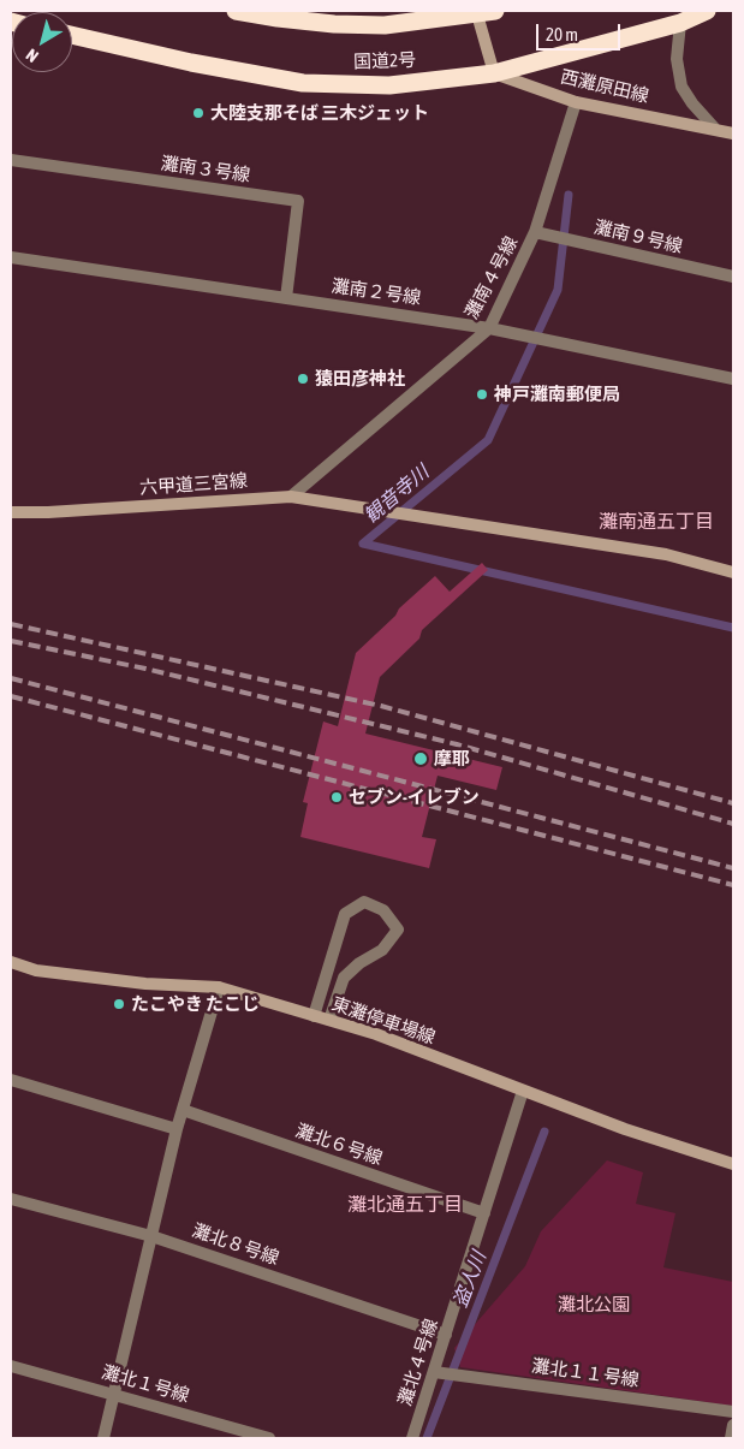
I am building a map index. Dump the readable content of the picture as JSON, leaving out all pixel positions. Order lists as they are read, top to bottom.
{
  "streets": {
    "highway": ["国道2号"],
    "street": [
      "西灘原田線",
      "灘南３号線",
      "灘南９号線",
      "灘南４号線",
      "灘南２号線",
      "六甲道三宮線",
      "東灘停車場線",
      "灘北６号線",
      "灘北８号線",
      "灘北４号線",
      "灘北１１号線",
      "灘北１号線"
    ]
  },
  "crossings": [
    ["国道2号", "西灘原田線"],
    ["西灘原田線", "灘南４号線"],
    ["灘南３号線", "灘南２号線"],
    ["灘南９号線", "灘南４号線"],
    ["灘南４号線", "灘南２号線"],
    ["灘南４号線", "六甲道三宮線"],
    ["東灘停車場線", "灘北４号線"],
    ["灘北６号線", "灘北４号線"],
    ["灘北８号線", "灘北４号線"],
    ["灘北４号線", "灘北１１号線"]
  ],
  "districts": ["灘南通五丁目", "灘北通五丁目"],
  "water": ["観音寺川", "盗人川"],
  "parks": ["灘北公園"],
  "places": [
    "大陸支那そば 三木ジェット",
    "猿田彦神社",
    "神戸灘南郵便局",
    "摩耶",
    "セブン-イレブン",
    "たこやき たこじ"
  ],
  "scale_bar": "20 m",
  "north": "bottom left"
}
